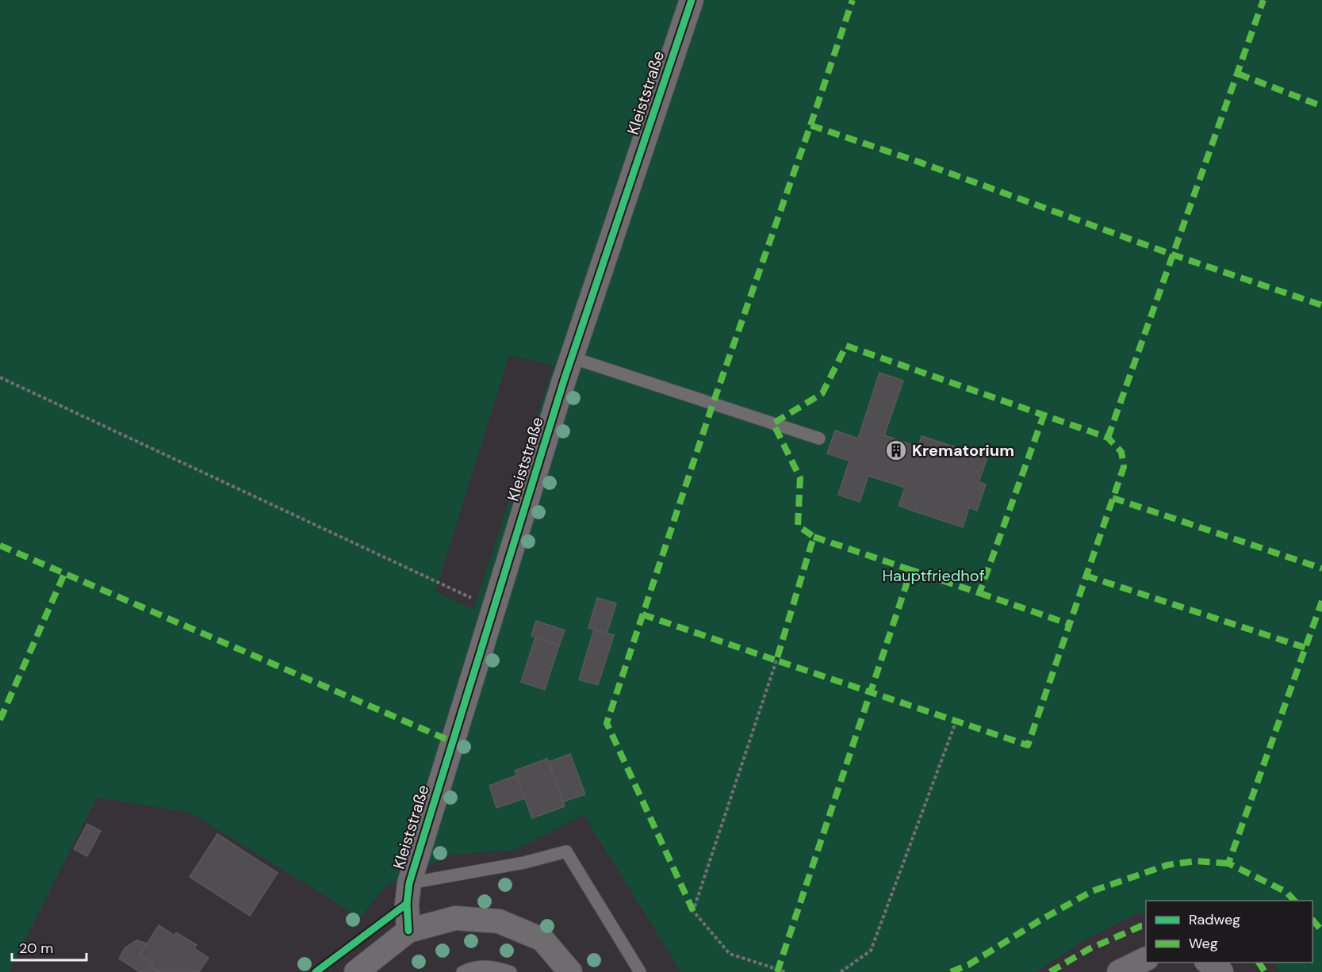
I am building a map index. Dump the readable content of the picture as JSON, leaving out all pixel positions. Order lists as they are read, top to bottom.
{
  "streets": {
    "street": ["Kleiststraße"]
  },
  "parks": ["Hauptfriedhof"],
  "places": {
    "building": ["Krematorium"]
  },
  "legend": ["Radweg", "Weg"],
  "scale_bar": "20 m"
}
